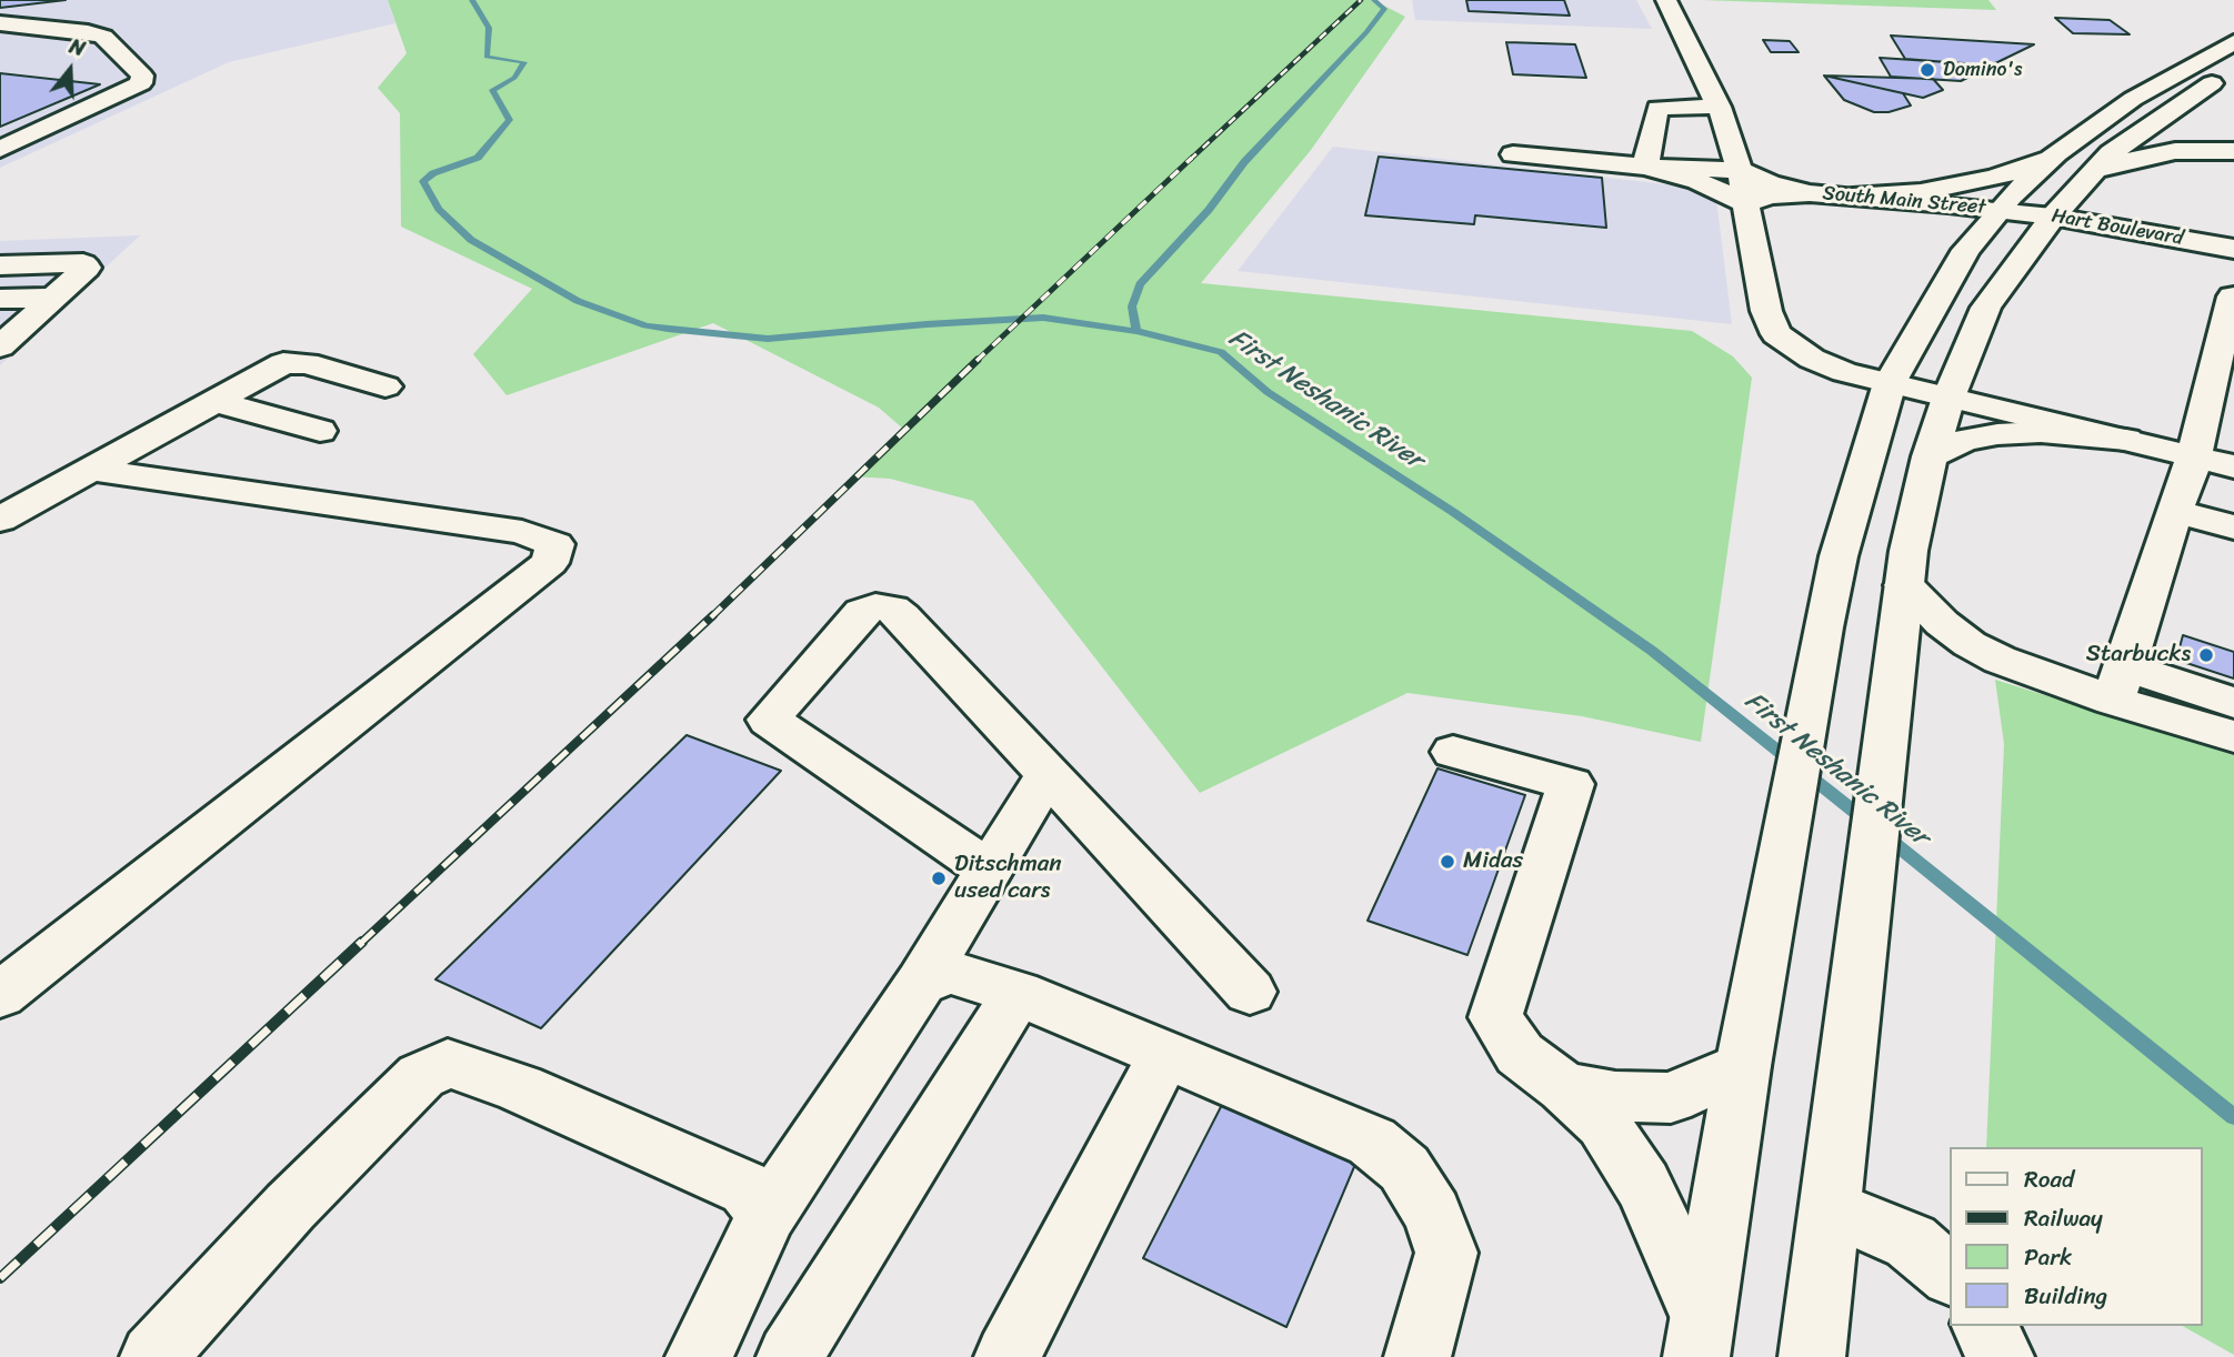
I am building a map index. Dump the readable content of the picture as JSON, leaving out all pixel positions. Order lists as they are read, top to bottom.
{
  "streets": {
    "main road": ["South Main Street", "Hart Boulevard"]
  },
  "crossings": [
    ["South Main Street", "Hart Boulevard"]
  ],
  "water": ["First Neshanic River"],
  "places": [
    "Domino's",
    "Starbucks",
    "Midas",
    "Ditschman used cars"
  ],
  "legend": [
    "Road",
    "Railway",
    "Park",
    "Building"
  ],
  "north": "top"
}
